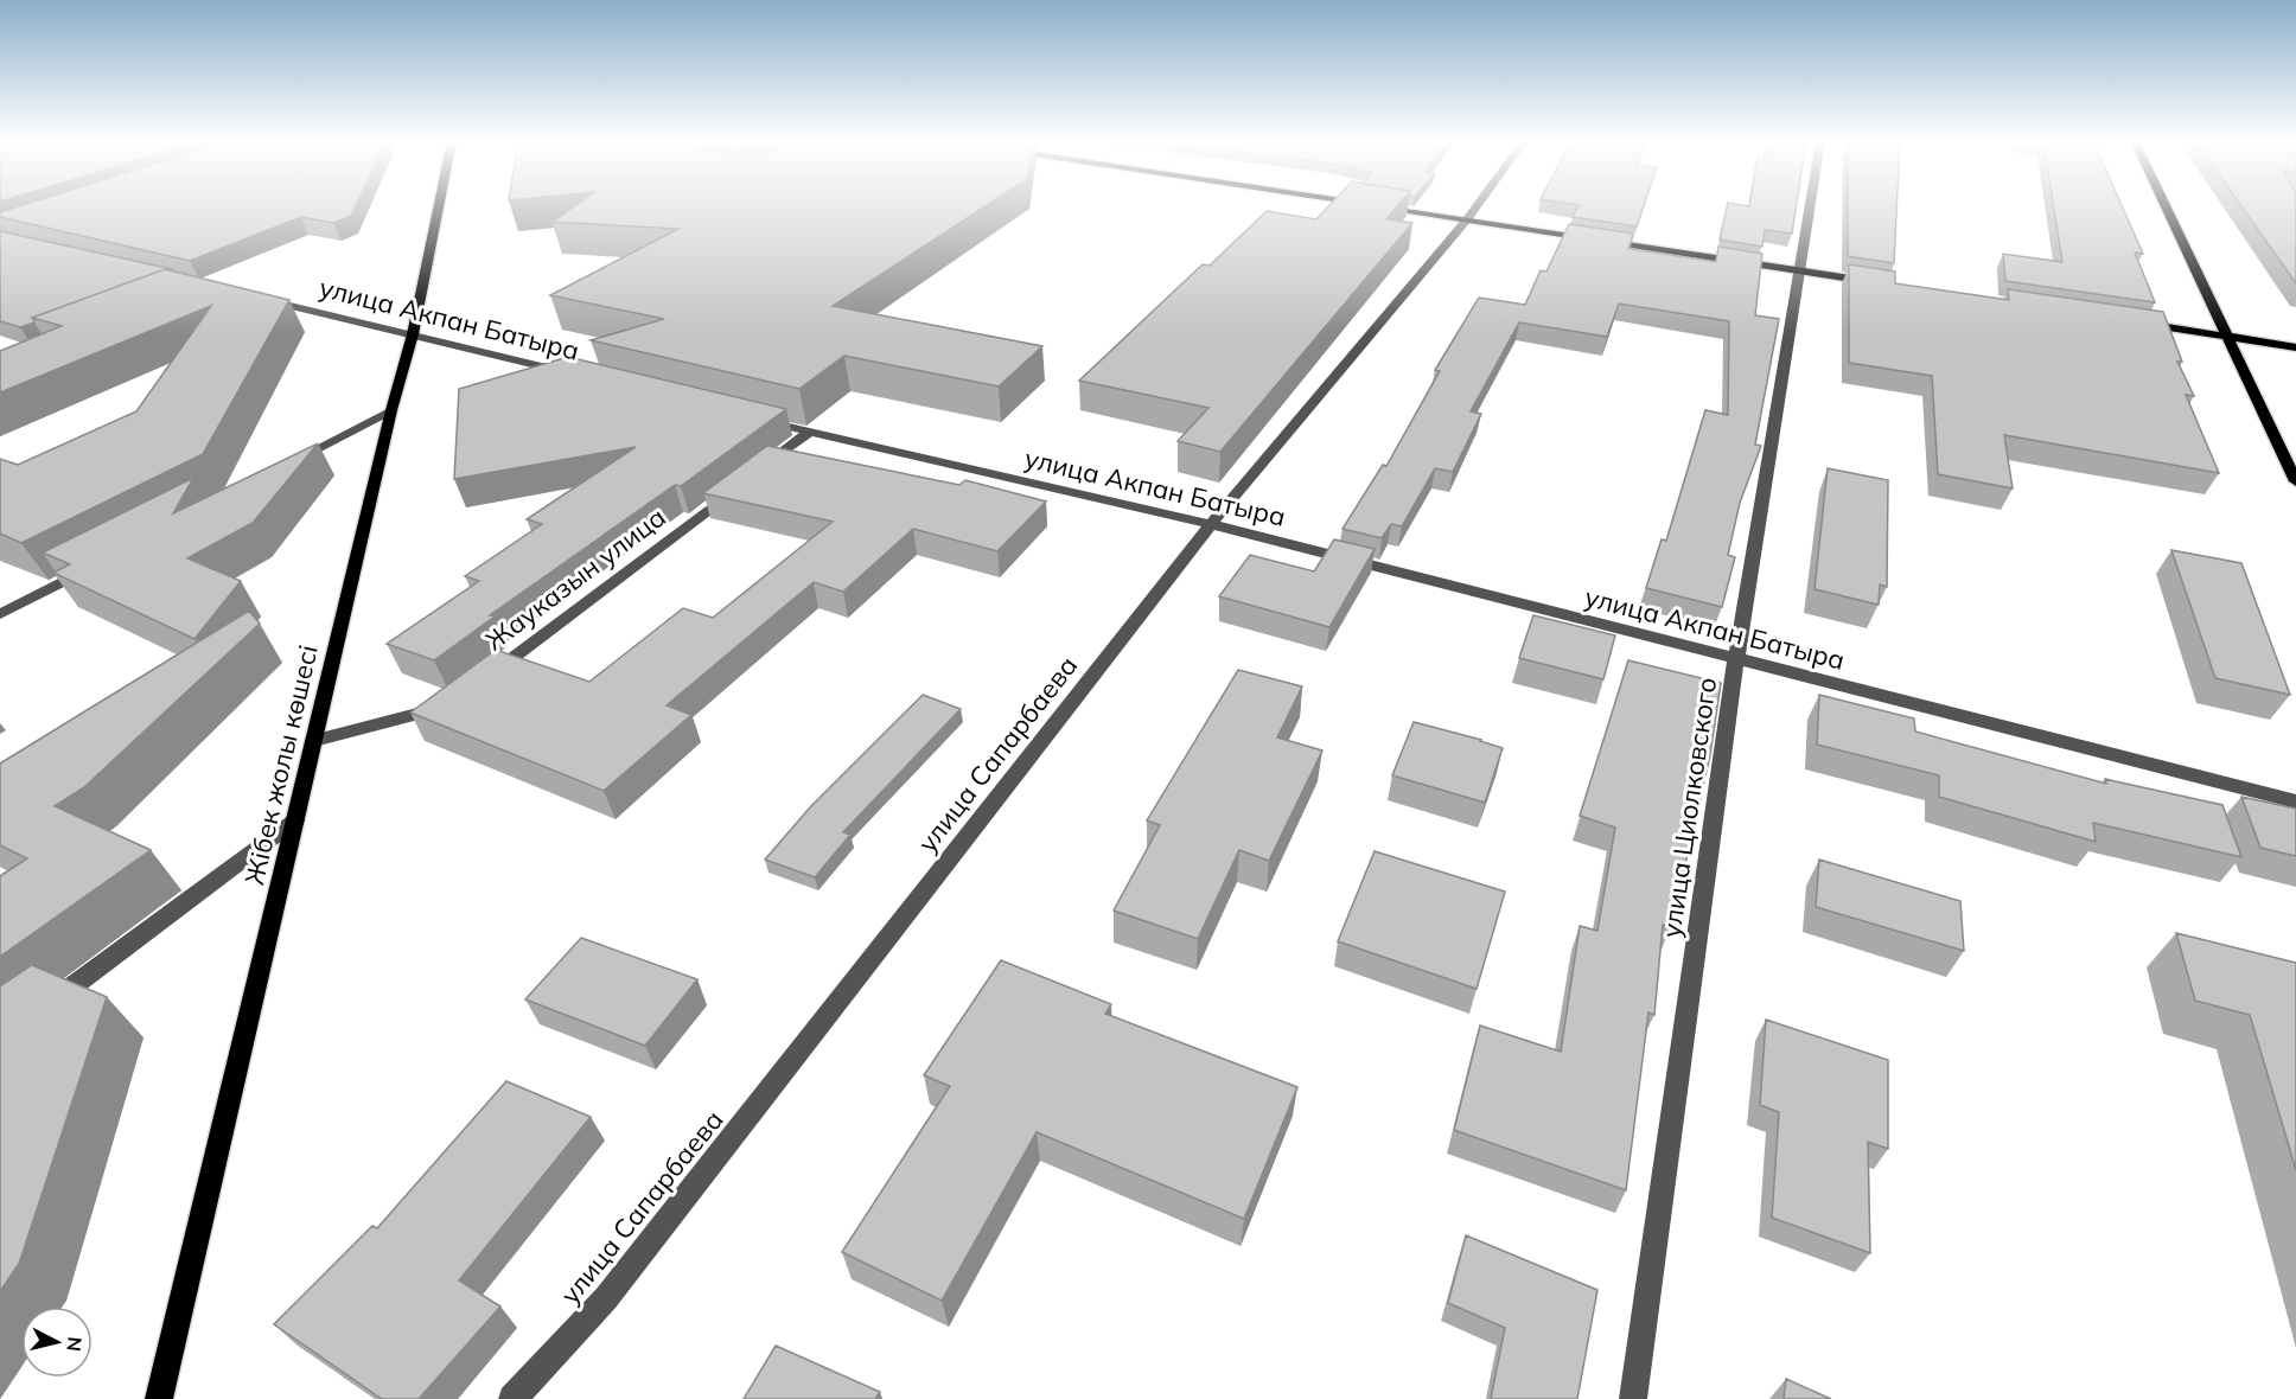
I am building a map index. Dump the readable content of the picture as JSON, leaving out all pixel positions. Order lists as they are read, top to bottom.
{
  "streets": {
    "main road": ["Жібек жолы көшесі"],
    "street": [
      "улица Акпан Батыра",
      "Жауказын улица",
      "улица Сапарбаева",
      "улица Циолковского"
    ]
  },
  "crossings": [
    ["улица Акпан Батыра", "Жауказын улица"],
    ["улица Акпан Батыра", "улица Сапарбаева"],
    ["улица Акпан Батыра", "Жібек жолы көшесі"],
    ["улица Акпан Батыра", "улица Циолковского"]
  ],
  "north": "right"
}
